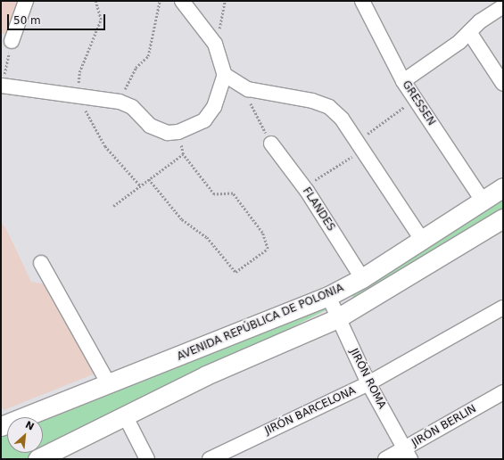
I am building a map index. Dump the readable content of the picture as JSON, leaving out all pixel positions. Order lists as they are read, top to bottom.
{
  "streets": {
    "main road": ["AVENIDA REPÚBLICA DE POLONIA"],
    "street": [
      "GRESSEN",
      "FLANDES",
      "JIRÓN ROMA",
      "JIRÓN BARCELONA",
      "JIRÓN BERLIN"
    ]
  },
  "crossings": [
    ["GRESSEN", "AVENIDA REPÚBLICA DE POLONIA"],
    ["FLANDES", "AVENIDA REPÚBLICA DE POLONIA"],
    ["AVENIDA REPÚBLICA DE POLONIA", "JIRÓN ROMA"],
    ["JIRÓN ROMA", "JIRÓN BARCELONA"],
    ["JIRÓN ROMA", "JIRÓN BERLIN"]
  ],
  "scale_bar": "50 m",
  "north": "top right"
}
